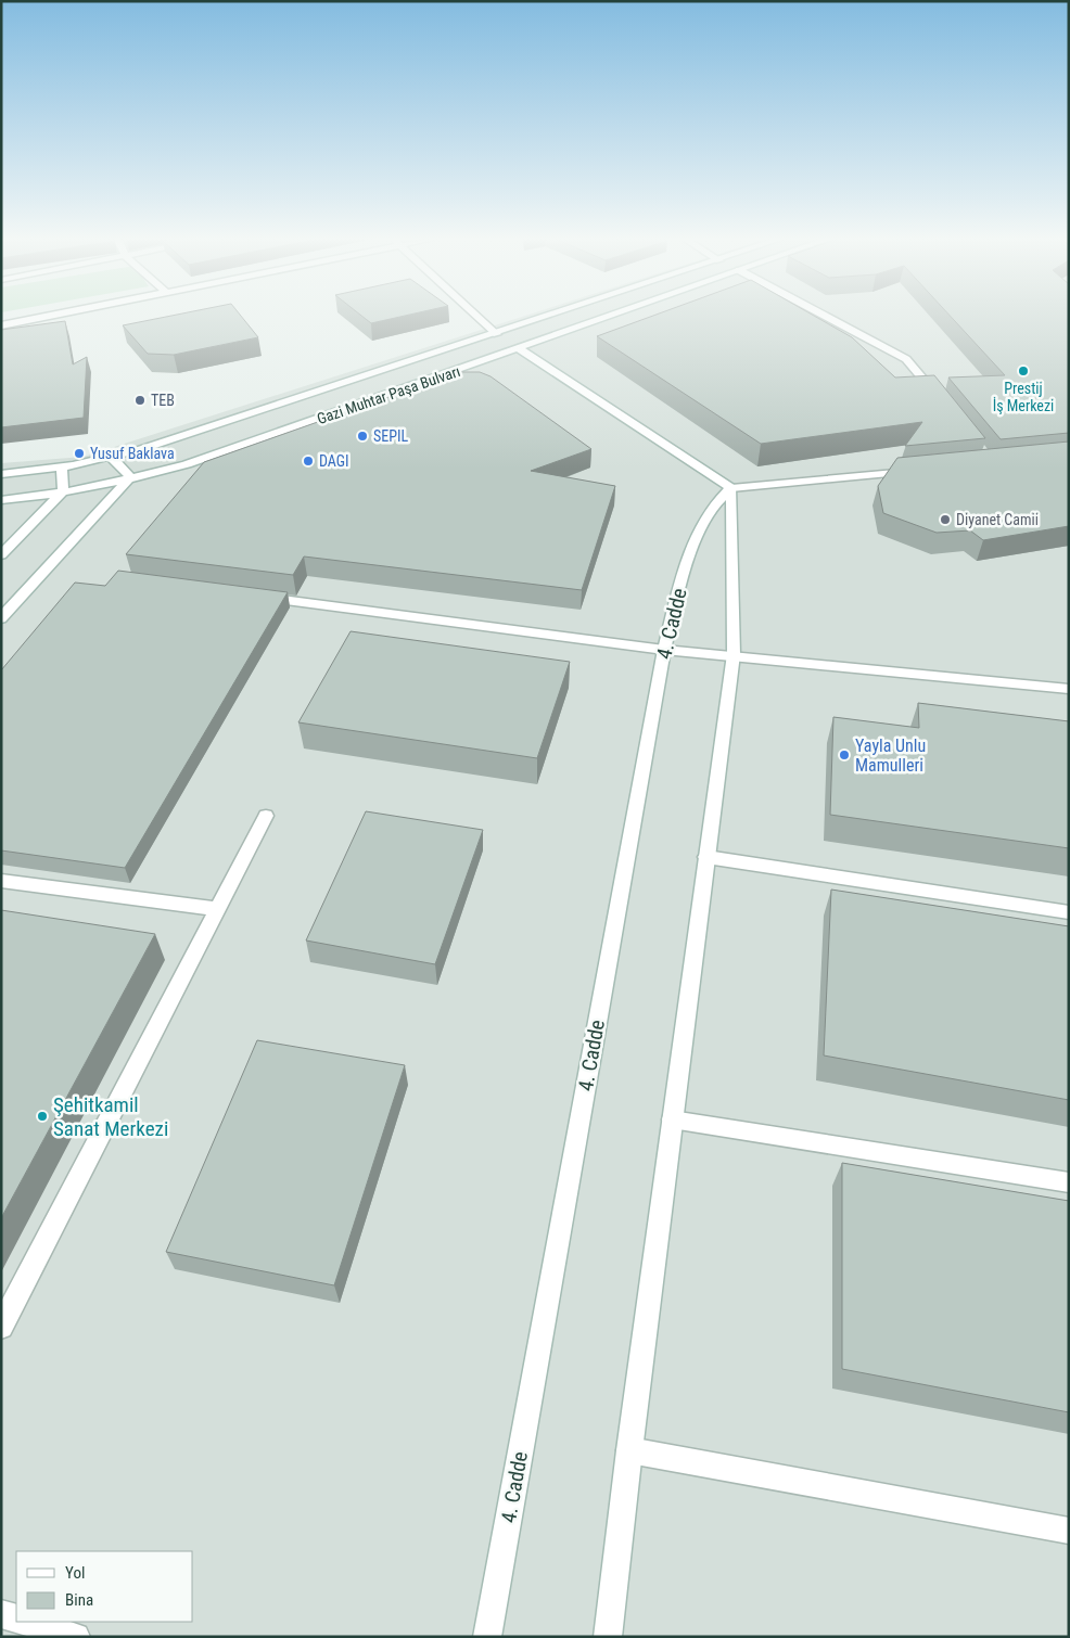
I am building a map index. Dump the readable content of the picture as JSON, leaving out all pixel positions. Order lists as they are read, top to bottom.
{
  "streets": {
    "street": ["Gazi Muhtar Paşa Bulvarı", "4. Cadde"]
  },
  "places": [
    "Prestij İş Merkezi",
    "TEB",
    "SEPIL",
    "Yusuf Baklava",
    "DAGI",
    "Diyanet Camii",
    "Yayla Unlu Mamulleri",
    "Şehitkamil Sanat Merkezi"
  ],
  "legend": ["Yol", "Bina"]
}
